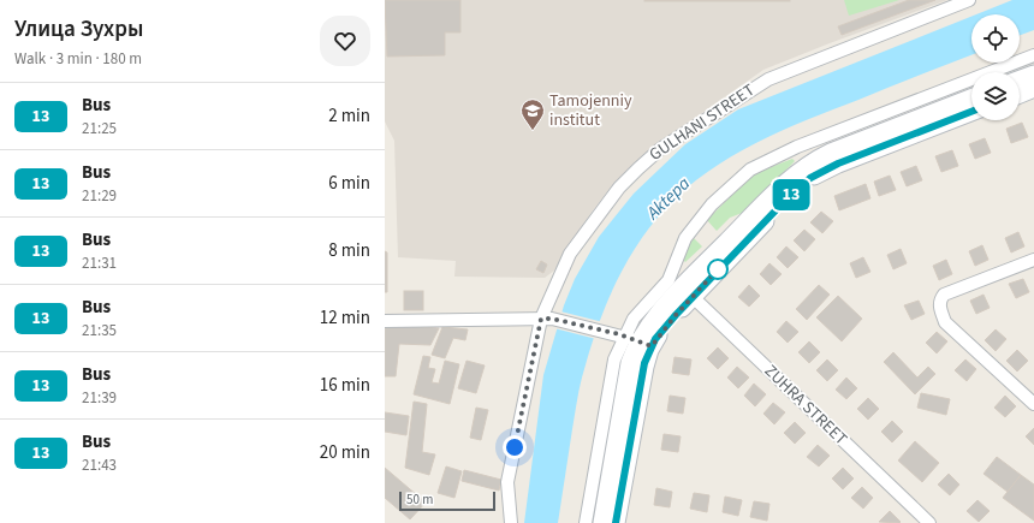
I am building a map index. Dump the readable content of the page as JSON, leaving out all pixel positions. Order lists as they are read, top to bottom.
{
  "streets": {
    "street": ["GULHANI STREET", "ZUHRA STREET"]
  },
  "water": ["Aktepa"],
  "places": {
    "school or university": ["Tamojenniy institut"]
  },
  "lines": ["bus line 13"],
  "scale_bar": "50 m",
  "page": {
    "heading": ["Улица Зухры", "Walk · 3 min · 180 m"],
    "on_map": "13",
    "list": [
      {
        "mark": "13",
        "name": "Bus",
        "note": "21:25",
        "value": "2 min"
      },
      {
        "mark": "13",
        "name": "Bus",
        "note": "21:29",
        "value": "6 min"
      },
      {
        "mark": "13",
        "name": "Bus",
        "note": "21:31",
        "value": "8 min"
      },
      {
        "mark": "13",
        "name": "Bus",
        "note": "21:35",
        "value": "12 min"
      },
      {
        "mark": "13",
        "name": "Bus",
        "note": "21:39",
        "value": "16 min"
      },
      {
        "mark": "13",
        "name": "Bus",
        "note": "21:43",
        "value": "20 min"
      }
    ],
    "scale": "50 m"
  }
}
